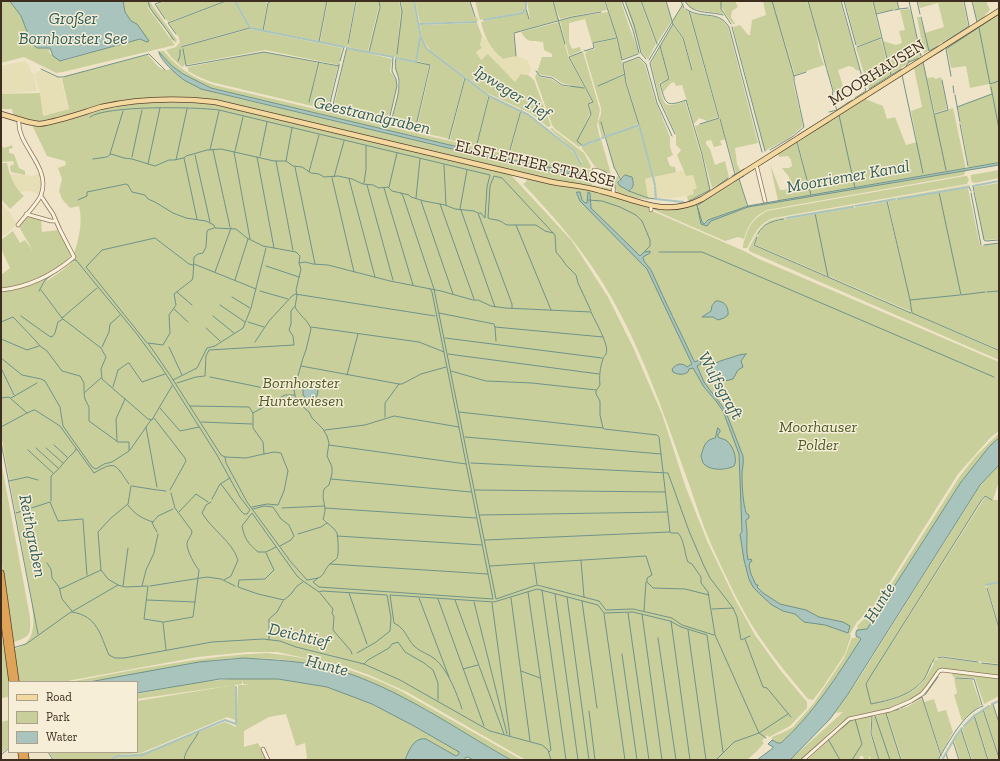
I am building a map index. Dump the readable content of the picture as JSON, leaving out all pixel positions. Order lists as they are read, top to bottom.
{
  "streets": {
    "main road": ["MOORHAUSEN", "ELSFLETHER STRASSE"]
  },
  "crossings": [
    ["MOORHAUSEN", "ELSFLETHER STRASSE"]
  ],
  "water": [
    "Großer Bornhorster See",
    "Ipweger Tief",
    "Geestrandgraben",
    "Moorriemer Kanal",
    "Wulfsgraft",
    "Reithgraben",
    "Hunte",
    "Deichtief"
  ],
  "parks": ["Bornhorster Huntewiesen", "Moorhauser Polder"],
  "legend": ["Road", "Park", "Water"]
}
